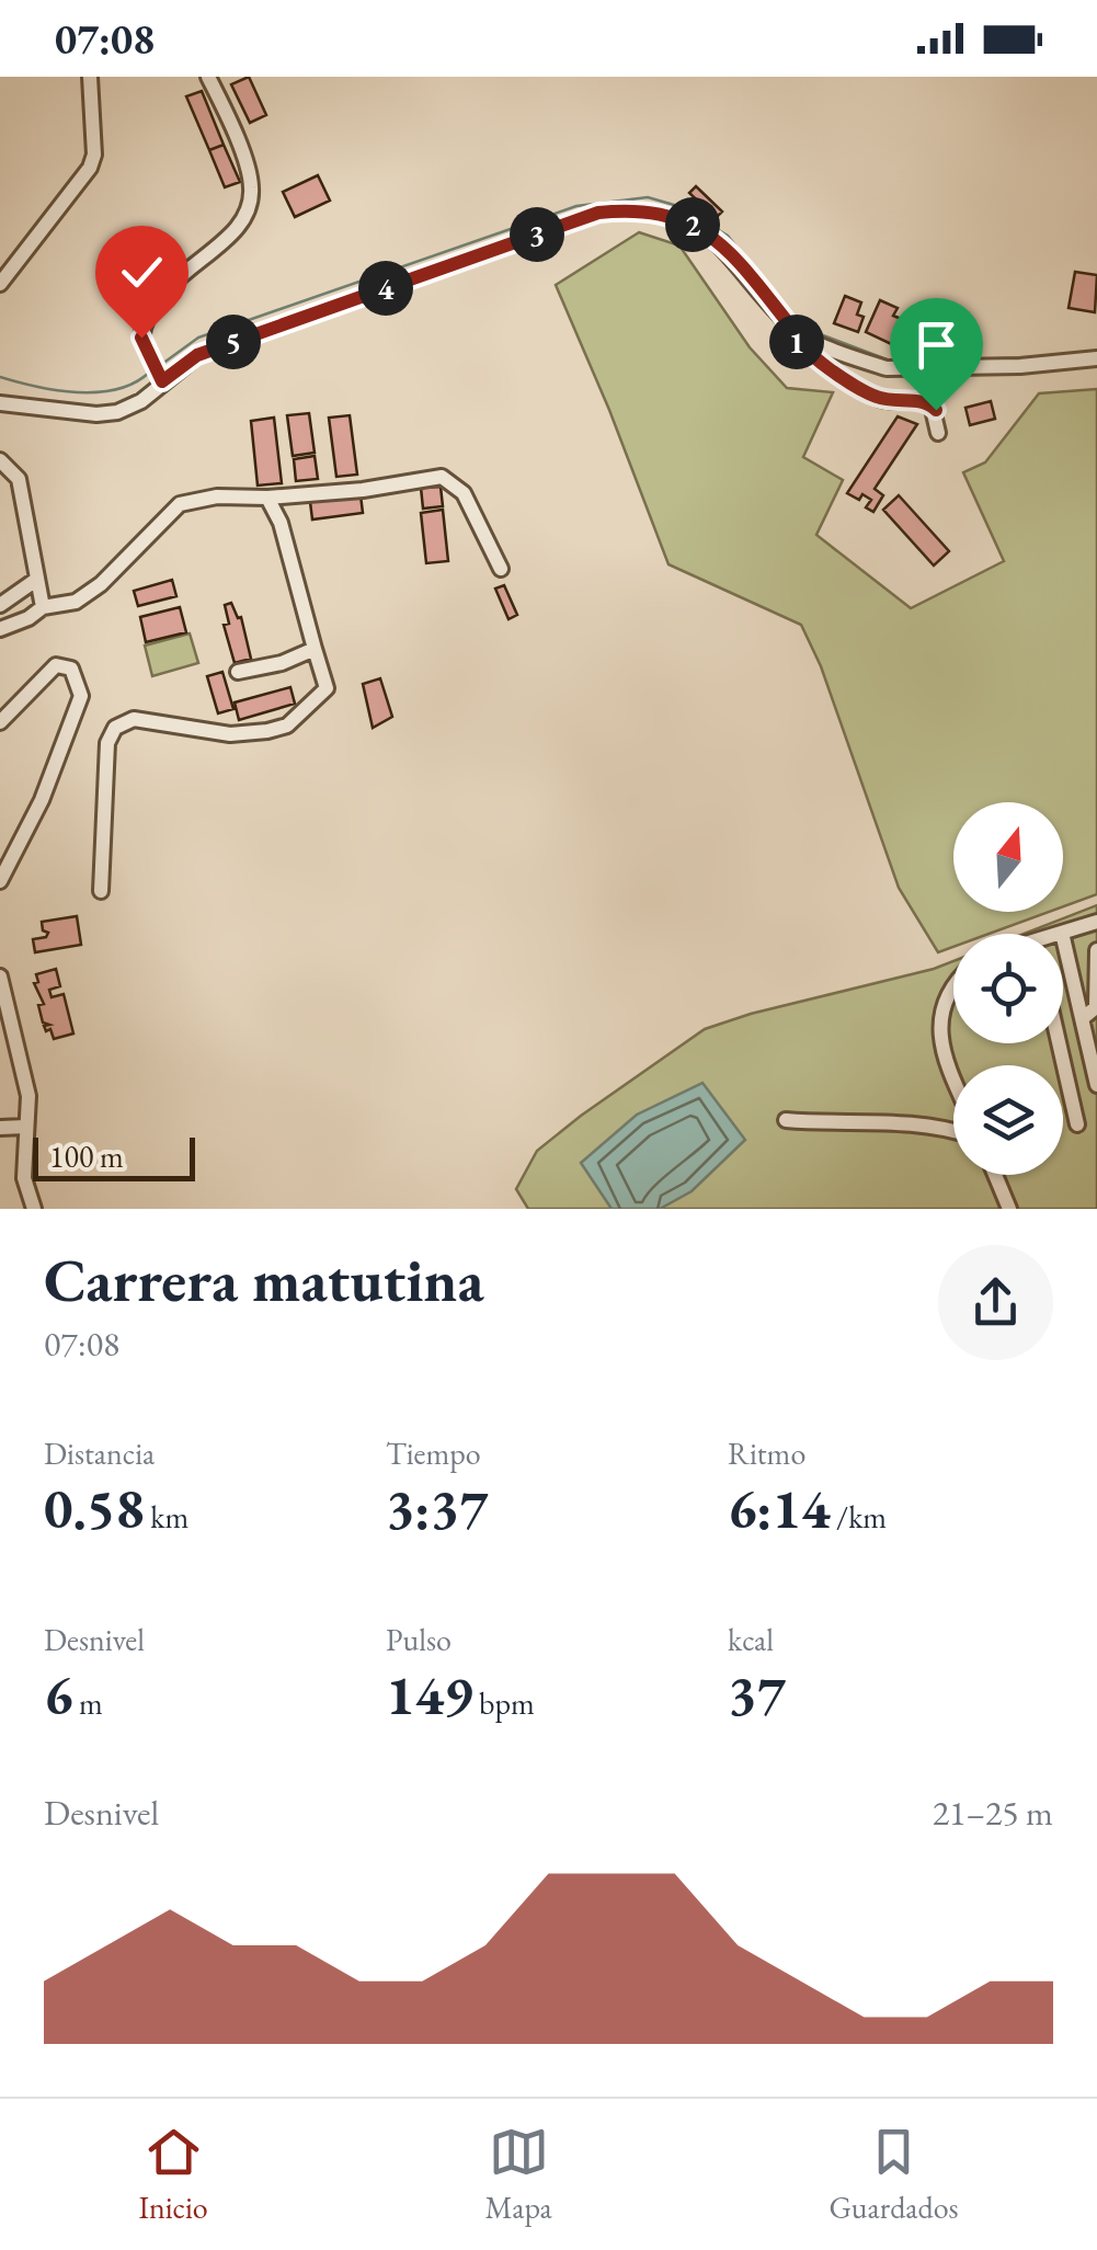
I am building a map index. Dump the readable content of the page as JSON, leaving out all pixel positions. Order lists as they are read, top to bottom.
{
  "scale_bar": "100 m",
  "north": "top",
  "page": {
    "status": "07:08",
    "pins": [
      "2",
      "3",
      "4",
      "1",
      "5"
    ],
    "scale": "100 m",
    "heading": ["Carrera matutina", "07:08"],
    "stats": [
      ["Distancia", "0.58 km"],
      ["Tiempo", "3:37"],
      ["Ritmo", "6:14 /km"],
      ["Desnivel", "6 m"],
      ["Pulso", "149 bpm"],
      ["kcal", "37"]
    ],
    "chart": ["Desnivel", "21–25 m"],
    "tabs": ["Inicio", "Mapa", "Guardados"]
  }
}
